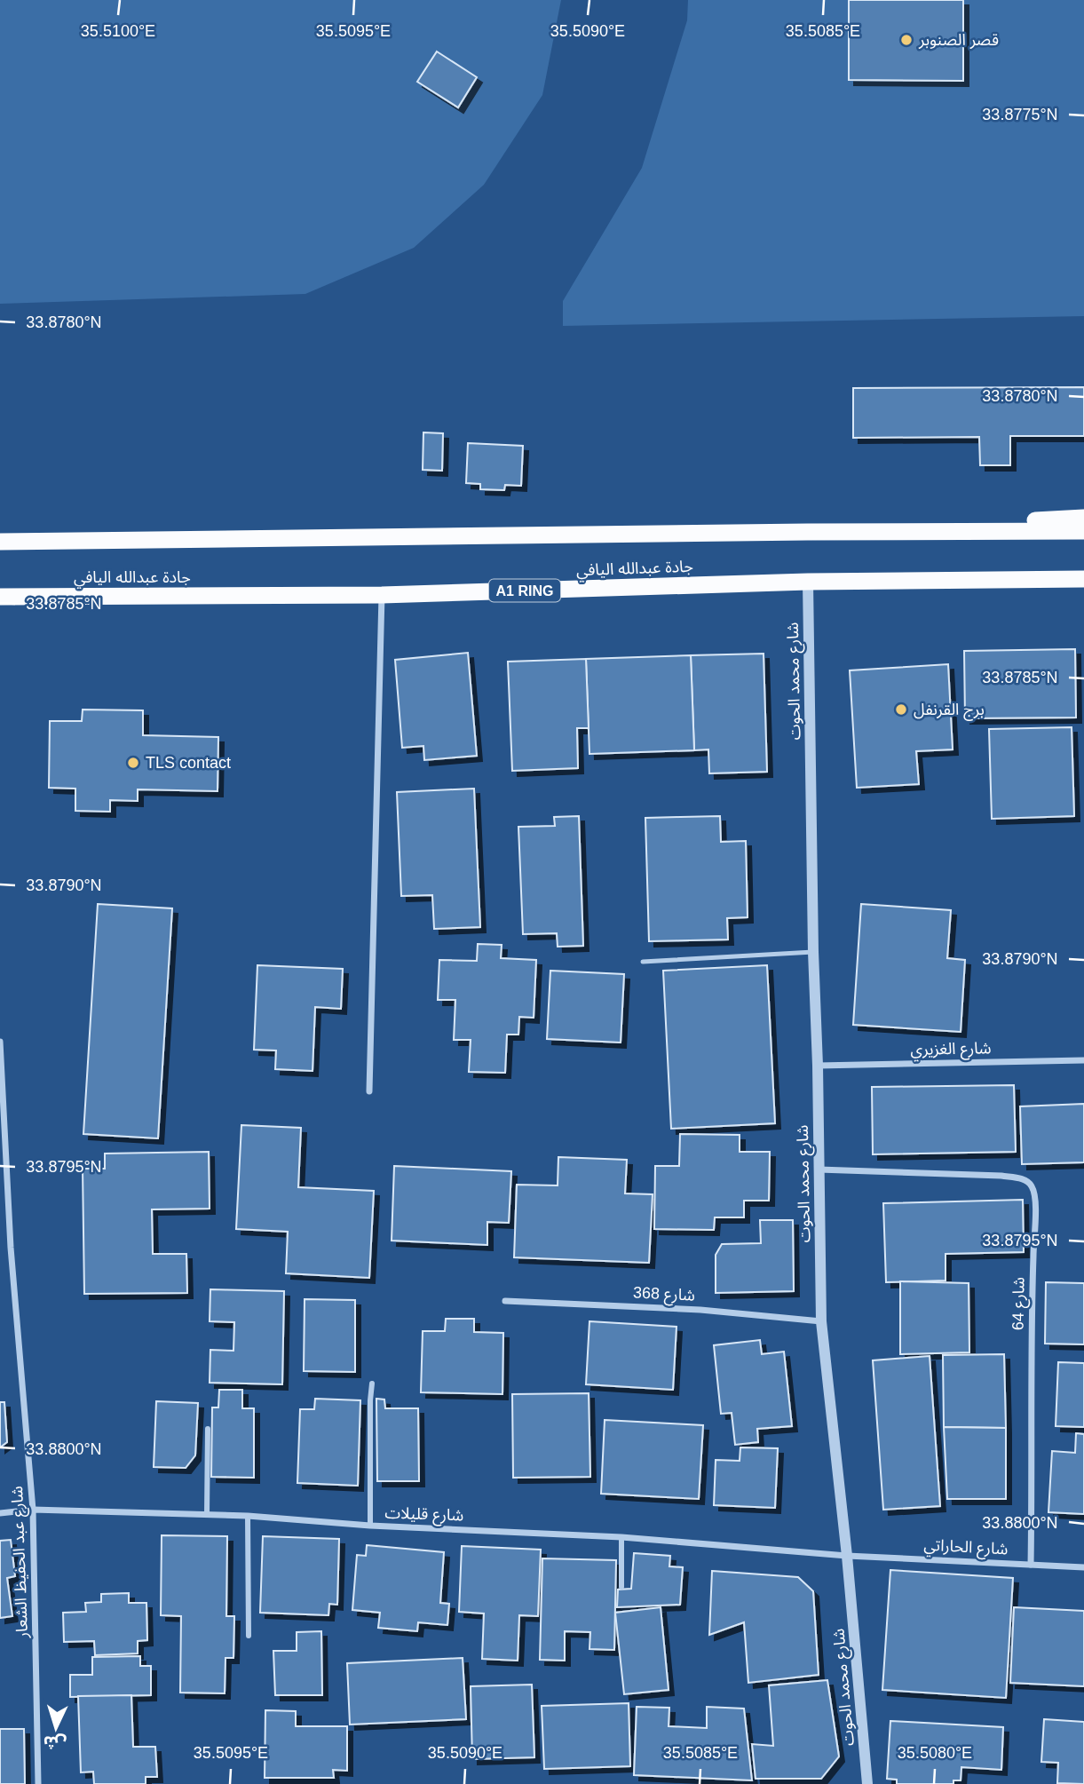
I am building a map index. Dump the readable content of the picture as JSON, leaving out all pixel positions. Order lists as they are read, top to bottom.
{
  "streets": {
    "highway": ["جادة عبدالله اليافي", "A1 RING"],
    "street": [
      "شارع محمد الحوت",
      "شارع الغزيري",
      "شارع 368",
      "شارع 64",
      "شارع قليلات",
      "شارع الحاراتي",
      "شارع عبد الحفيظ الشعار"
    ]
  },
  "crossings": [
    ["جادة عبدالله اليافي", "شارع محمد الحوت"],
    ["شارع محمد الحوت", "شارع الغزيري"],
    ["شارع محمد الحوت", "شارع 368"],
    ["شارع محمد الحوت", "شارع 64"],
    ["شارع محمد الحوت", "شارع قليلات"],
    ["شارع محمد الحوت", "شارع الحاراتي"],
    ["شارع 64", "شارع الحاراتي"],
    ["شارع قليلات", "شارع الحاراتي"],
    ["شارع قليلات", "شارع عبد الحفيظ الشعار"]
  ],
  "places": ["قصر الصنوبر", "برج القرنفل", "TLS contact"],
  "north": "bottom",
  "coordinates": [
    "35.5100°E",
    "35.5095°E",
    "35.5090°E",
    "35.5085°E",
    "33.8775°N",
    "33.8780°N",
    "33.8785°N",
    "33.8790°N",
    "33.8795°N",
    "33.8800°N",
    "35.5080°E"
  ]
}
